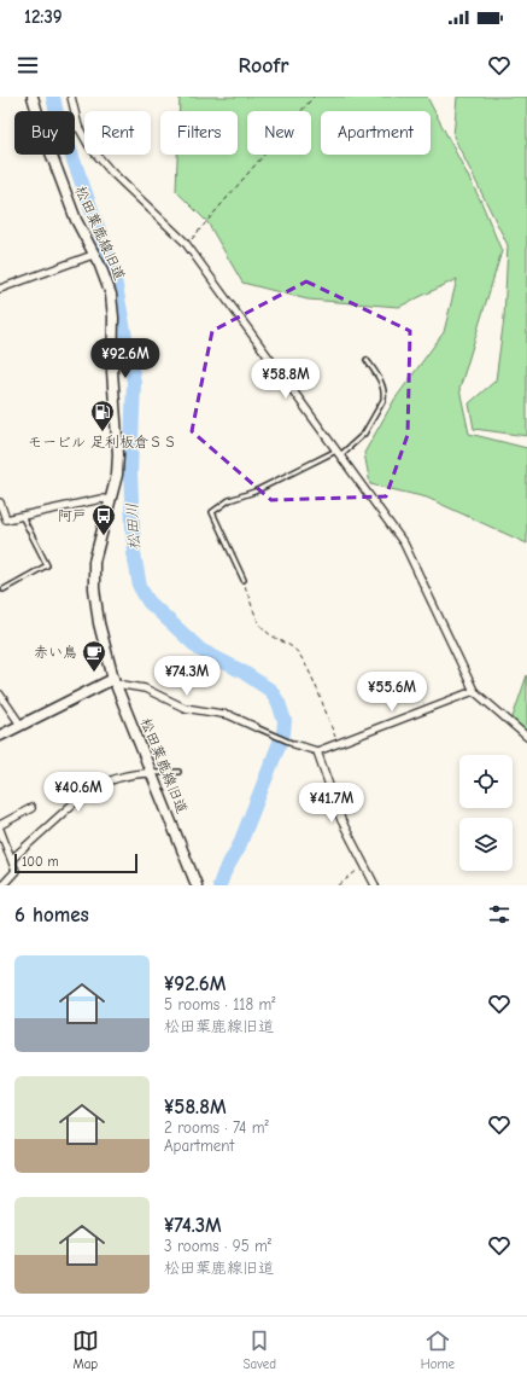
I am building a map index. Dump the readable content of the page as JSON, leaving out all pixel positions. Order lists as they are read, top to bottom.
{
  "streets": {
    "street": ["松田葉鹿線旧道"]
  },
  "water": ["松田川"],
  "places": {
    "fuel station": ["モービル 足利板倉ＳＳ"],
    "bus stop": ["阿戸"],
    "cafe": ["赤い鳥"]
  },
  "scale_bar": "100 m",
  "page": {
    "status": "12:39",
    "header": "Roofr",
    "chip": [
      "Buy",
      "Rent",
      "Filters",
      "New",
      "Apartment"
    ],
    "price": [
      "¥92.6M",
      "¥58.8M",
      "¥74.3M",
      "¥55.6M",
      "¥40.6M",
      "¥41.7M"
    ],
    "scale": "100 m",
    "heading": "6 homes",
    "list": [
      {
        "name": "¥92.6M",
        "note": "5 rooms · 118 m² · 松田葉鹿線旧道"
      },
      {
        "name": "¥58.8M",
        "note": "2 rooms · 74 m² · Apartment"
      },
      {
        "name": "¥74.3M",
        "note": "3 rooms · 95 m² · 松田葉鹿線旧道"
      }
    ],
    "tabs": ["Map", "Saved", "Home"]
  }
}
